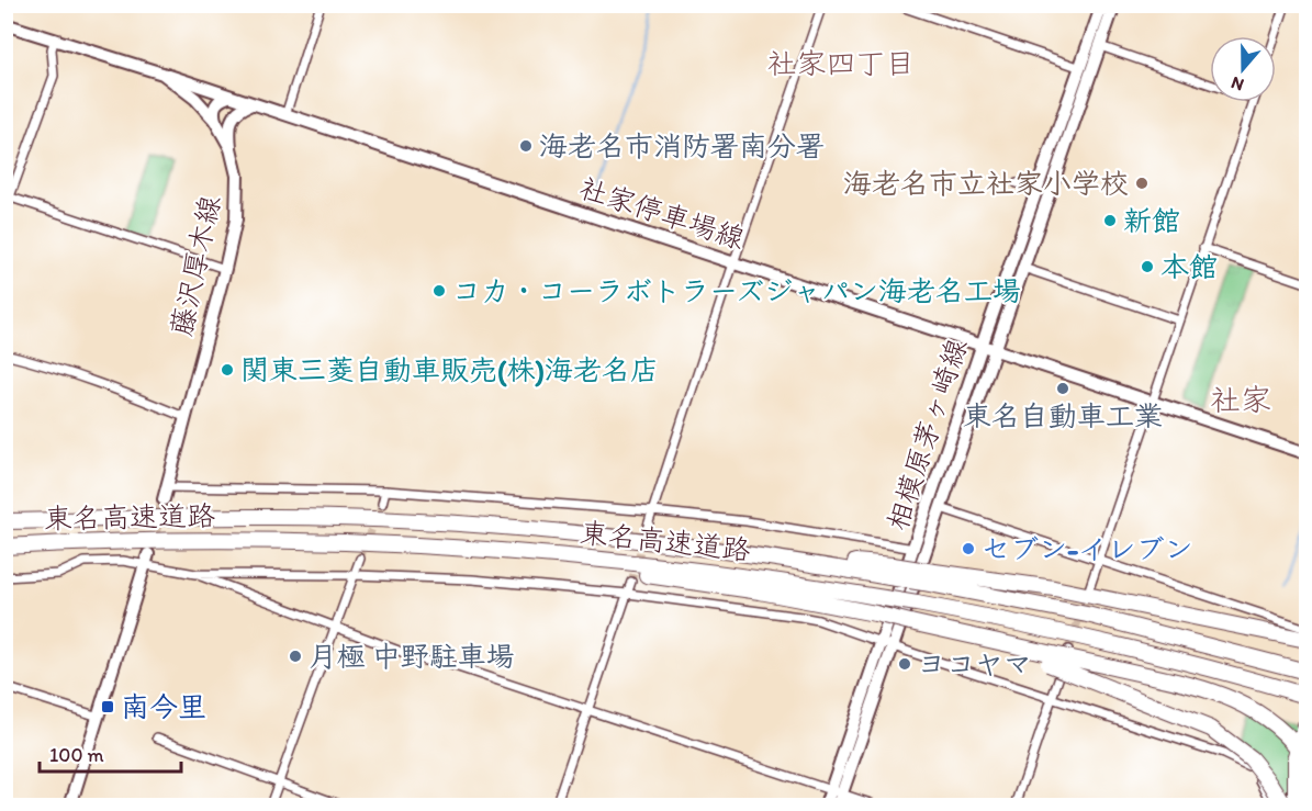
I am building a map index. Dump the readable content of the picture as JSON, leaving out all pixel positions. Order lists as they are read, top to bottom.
{
  "streets": {
    "highway": ["東名高速道路"],
    "main road": ["社家停車場線", "藤沢厚木線", "相模原茅ヶ崎線"]
  },
  "crossings": [
    ["社家停車場線", "藤沢厚木線"],
    ["社家停車場線", "相模原茅ヶ崎線"]
  ],
  "districts": ["社家四丁目", "社家"],
  "places": {
    "other": [
      "海老名市消防署南分署",
      "海老名市立社家小学校",
      "新館",
      "本館",
      "コカ・コーラボトラーズジャパン海老名工場",
      "関東三菱自動車販売(株)海老名店",
      "東名自動車工業",
      "セブン-イレブン",
      "月極 中野駐車場",
      "ヨコヤマ"
    ],
    "transit": ["南今里"]
  },
  "scale_bar": "100 m",
  "north": "bottom"
}
